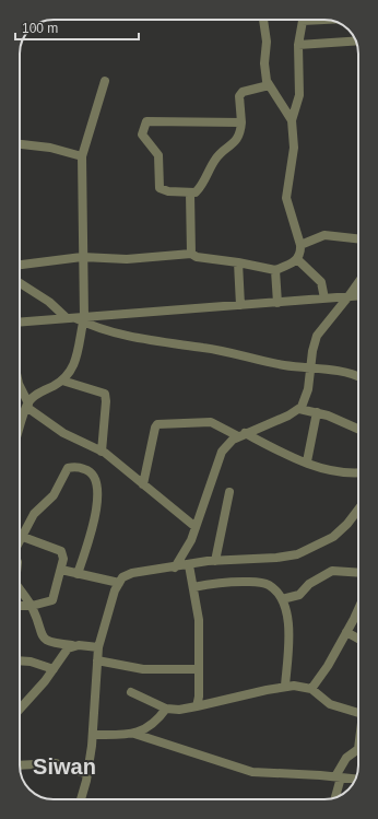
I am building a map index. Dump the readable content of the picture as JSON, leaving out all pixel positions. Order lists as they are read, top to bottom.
{
  "districts": ["Siwan"],
  "scale_bar": "100 m"
}
